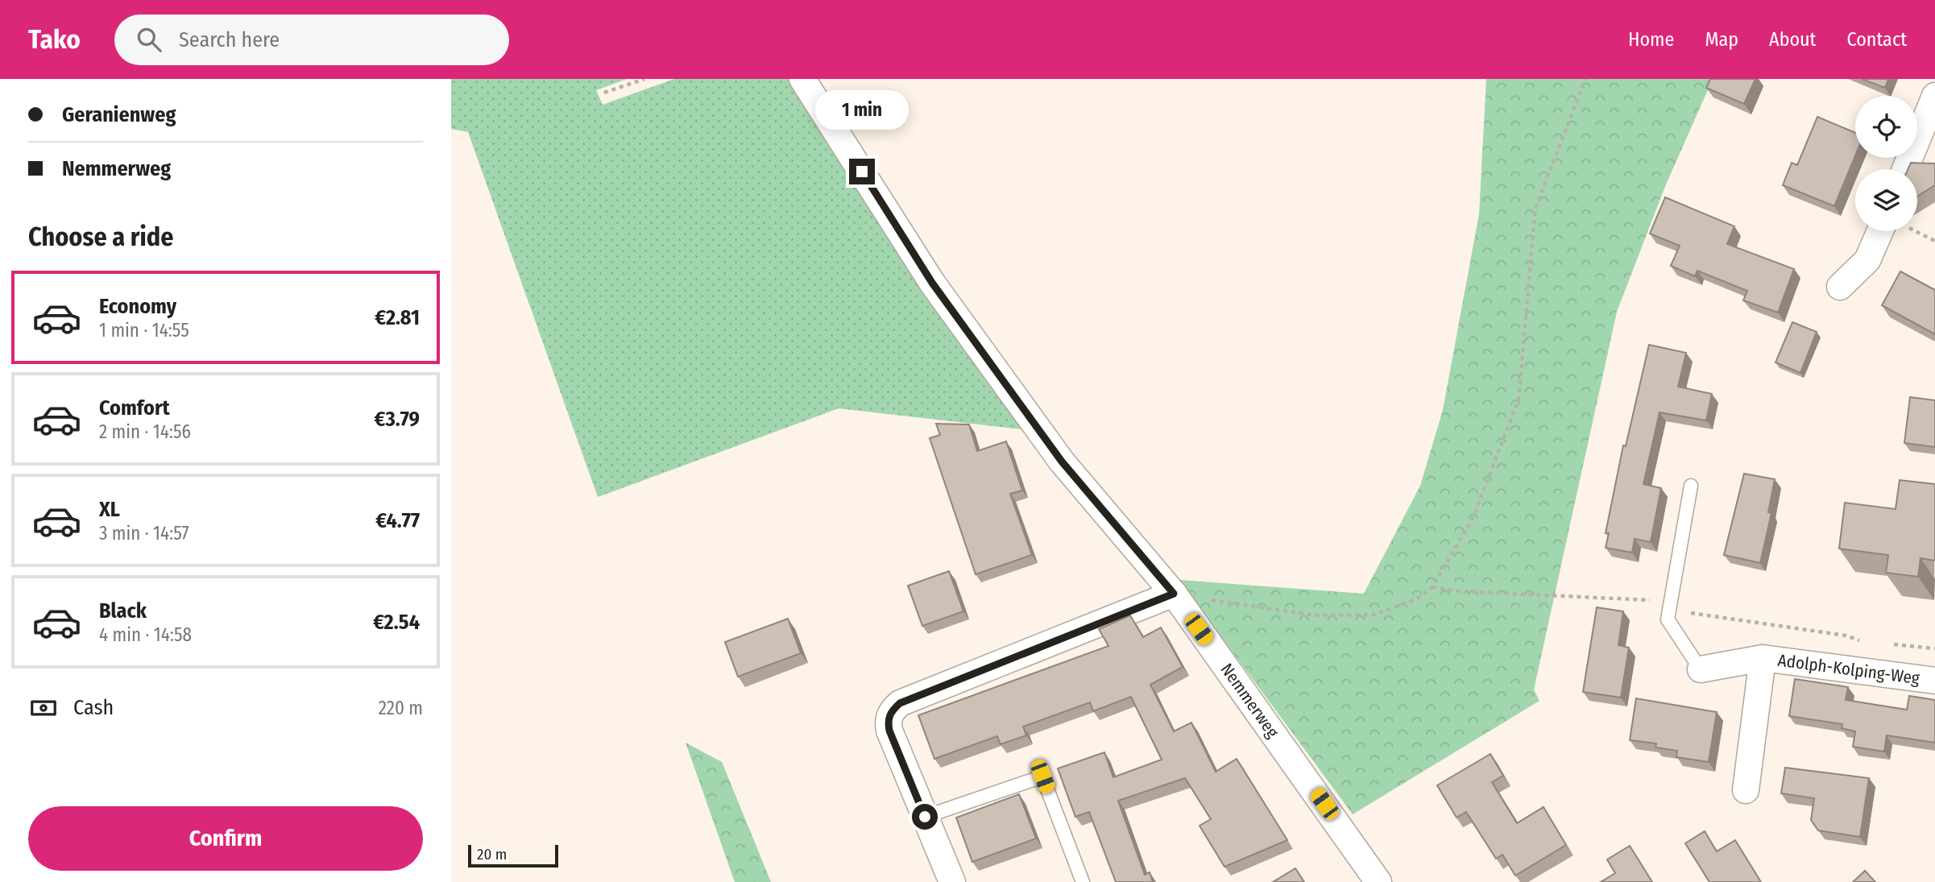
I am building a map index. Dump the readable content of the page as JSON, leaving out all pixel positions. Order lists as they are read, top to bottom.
{
  "streets": {
    "street": ["Adolph-Kolping-Weg", "Nemmerweg"]
  },
  "scale_bar": "20 m",
  "page": {
    "header": "Tako",
    "search": "Search here",
    "nav": [
      "Home",
      "Map",
      "About",
      "Contact"
    ],
    "banner": ["Geranienweg", "Nemmerweg"],
    "bubble": "1 min",
    "heading": "Choose a ride",
    "list": [
      {
        "name": "Economy",
        "note": "1 min · 14:55",
        "value": "€2.81"
      },
      {
        "name": "Comfort",
        "note": "2 min · 14:56",
        "value": "€3.79"
      },
      {
        "name": "XL",
        "note": "3 min · 14:57",
        "value": "€4.77"
      },
      {
        "name": "Black",
        "note": "4 min · 14:58",
        "value": "€2.54"
      }
    ],
    "pay": ["Cash", "220 m"],
    "buttons": "Confirm",
    "scale": "20 m"
  }
}
